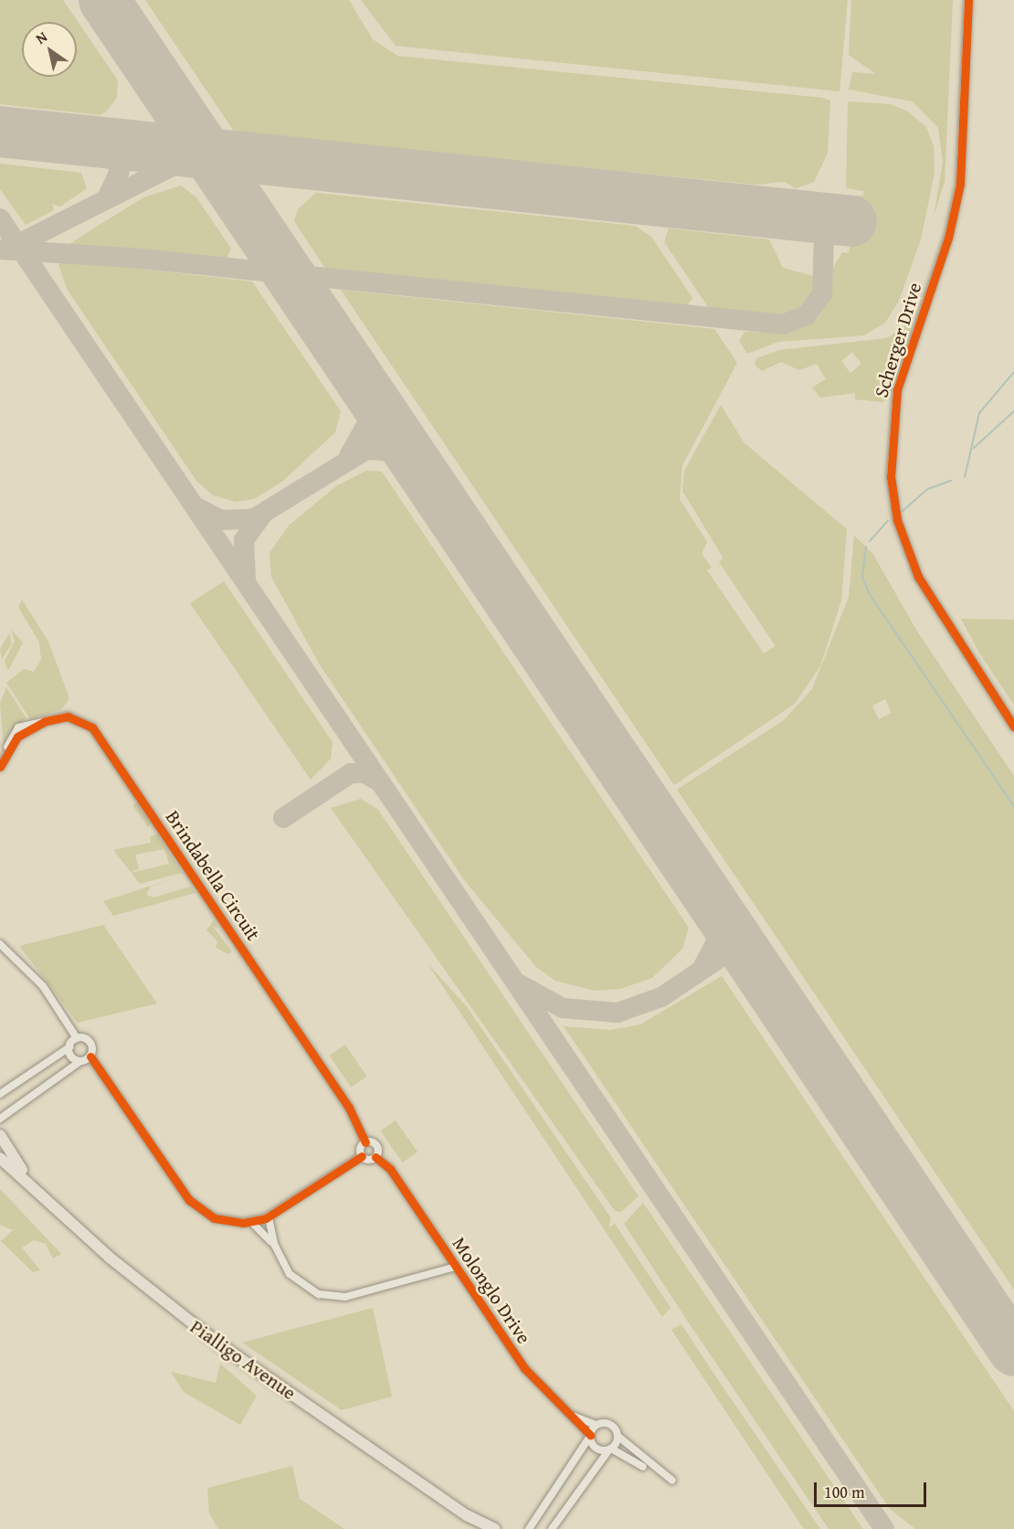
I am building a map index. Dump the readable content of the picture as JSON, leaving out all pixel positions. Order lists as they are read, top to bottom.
{
  "streets": {
    "main road": ["Pialligo Avenue"],
    "street": ["Scherger Drive", "Brindabella Circuit", "Molonglo Drive"]
  },
  "crossings": [
    ["Brindabella Circuit", "Molonglo Drive"]
  ],
  "scale_bar": "100 m",
  "north": "top left"
}
